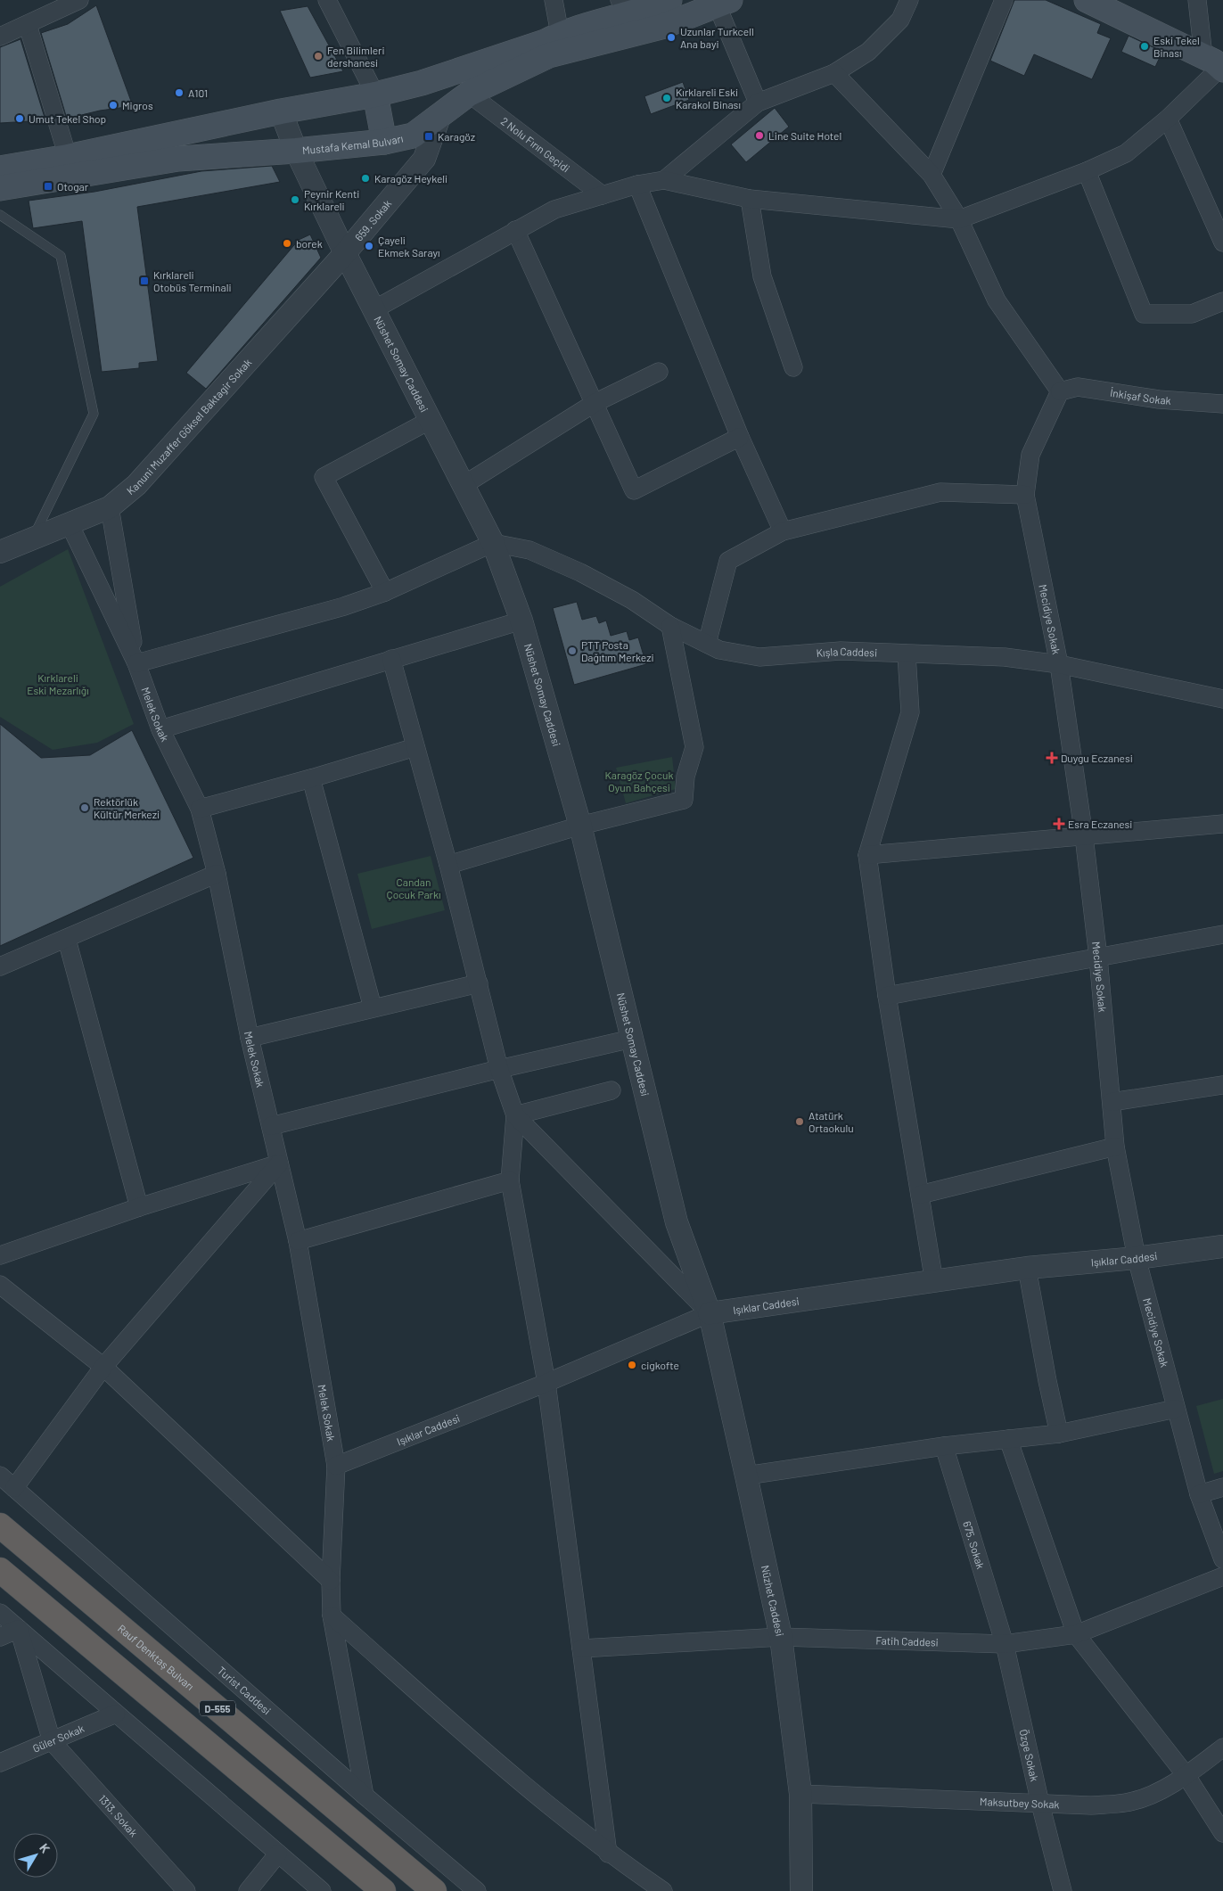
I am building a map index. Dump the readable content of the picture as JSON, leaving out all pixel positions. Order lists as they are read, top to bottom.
{
  "streets": {
    "highway": ["Rauf Denktaş Bulvarı", "D-555"],
    "main road": ["Mustafa Kemal Bulvarı"],
    "street": [
      "2 Nolu Fırın Geçidi",
      "659. Sokak",
      "Nüshet Somay Caddesi",
      "İnkişaf Sokak",
      "Kanuni Muzaffer Göksel Baktagir Sokak",
      "Mecidiye Sokak",
      "Kışla Caddesi",
      "Melek Sokak",
      "Işıklar Caddesi",
      "675. Sokak",
      "Nüzhet Caddesi",
      "Fatih Caddesi",
      "Turist Caddesi",
      "Güler Sokak",
      "Özge Sokak",
      "Maksutbey Sokak",
      "1313. Sokak"
    ]
  },
  "crossings": [
    ["Mustafa Kemal Bulvarı", "2 Nolu Fırın Geçidi"],
    ["Mustafa Kemal Bulvarı", "659. Sokak"],
    ["Mustafa Kemal Bulvarı", "Nüshet Somay Caddesi"],
    ["659. Sokak", "Nüshet Somay Caddesi"],
    ["659. Sokak", "Kanuni Muzaffer Göksel Baktagir Sokak"],
    ["Nüshet Somay Caddesi", "Kanuni Muzaffer Göksel Baktagir Sokak"],
    ["Nüshet Somay Caddesi", "Kışla Caddesi"],
    ["Nüshet Somay Caddesi", "Işıklar Caddesi"],
    ["Nüshet Somay Caddesi", "Nüzhet Caddesi"],
    ["İnkişaf Sokak", "Mecidiye Sokak"],
    ["Kanuni Muzaffer Göksel Baktagir Sokak", "Melek Sokak"],
    ["Mecidiye Sokak", "Kışla Caddesi"],
    ["Mecidiye Sokak", "Işıklar Caddesi"],
    ["Melek Sokak", "Işıklar Caddesi"],
    ["Melek Sokak", "Turist Caddesi"],
    ["Işıklar Caddesi", "Nüzhet Caddesi"],
    ["675. Sokak", "Fatih Caddesi"],
    ["675. Sokak", "Özge Sokak"],
    ["Nüzhet Caddesi", "Fatih Caddesi"],
    ["Nüzhet Caddesi", "Maksutbey Sokak"],
    ["Fatih Caddesi", "Özge Sokak"],
    ["Güler Sokak", "1313. Sokak"],
    ["Özge Sokak", "Maksutbey Sokak"]
  ],
  "parks": ["Kırklareli Eski Mezarlığı", "Karagöz Çocuk Oyun Bahçesi", "Candan Çocuk Parkı"],
  "places": {
    "other": [
      "Uzunlar Turkcell Ana bayi",
      "Eski Tekel Binası",
      "Fen Bilimleri dershanesi",
      "A101",
      "Kırklareli Eski Karakol Binası",
      "Migros",
      "Umut Tekel Shop",
      "Line Suite Hotel",
      "Karagöz Heykeli",
      "Peynir Kenti Kırklareli",
      "borek",
      "Çayeli Ekmek Sarayı",
      "PTT Posta Dağıtım Merkezi",
      "Rektörlük Kültür Merkezi",
      "Atatürk Ortaokulu",
      "cigkofte"
    ],
    "transit": ["Karagöz", "Otogar", "Kırklareli Otobüs Terminali"],
    "health": ["Duygu Eczanesi", "Esra Eczanesi"]
  },
  "north": "top right"
}
